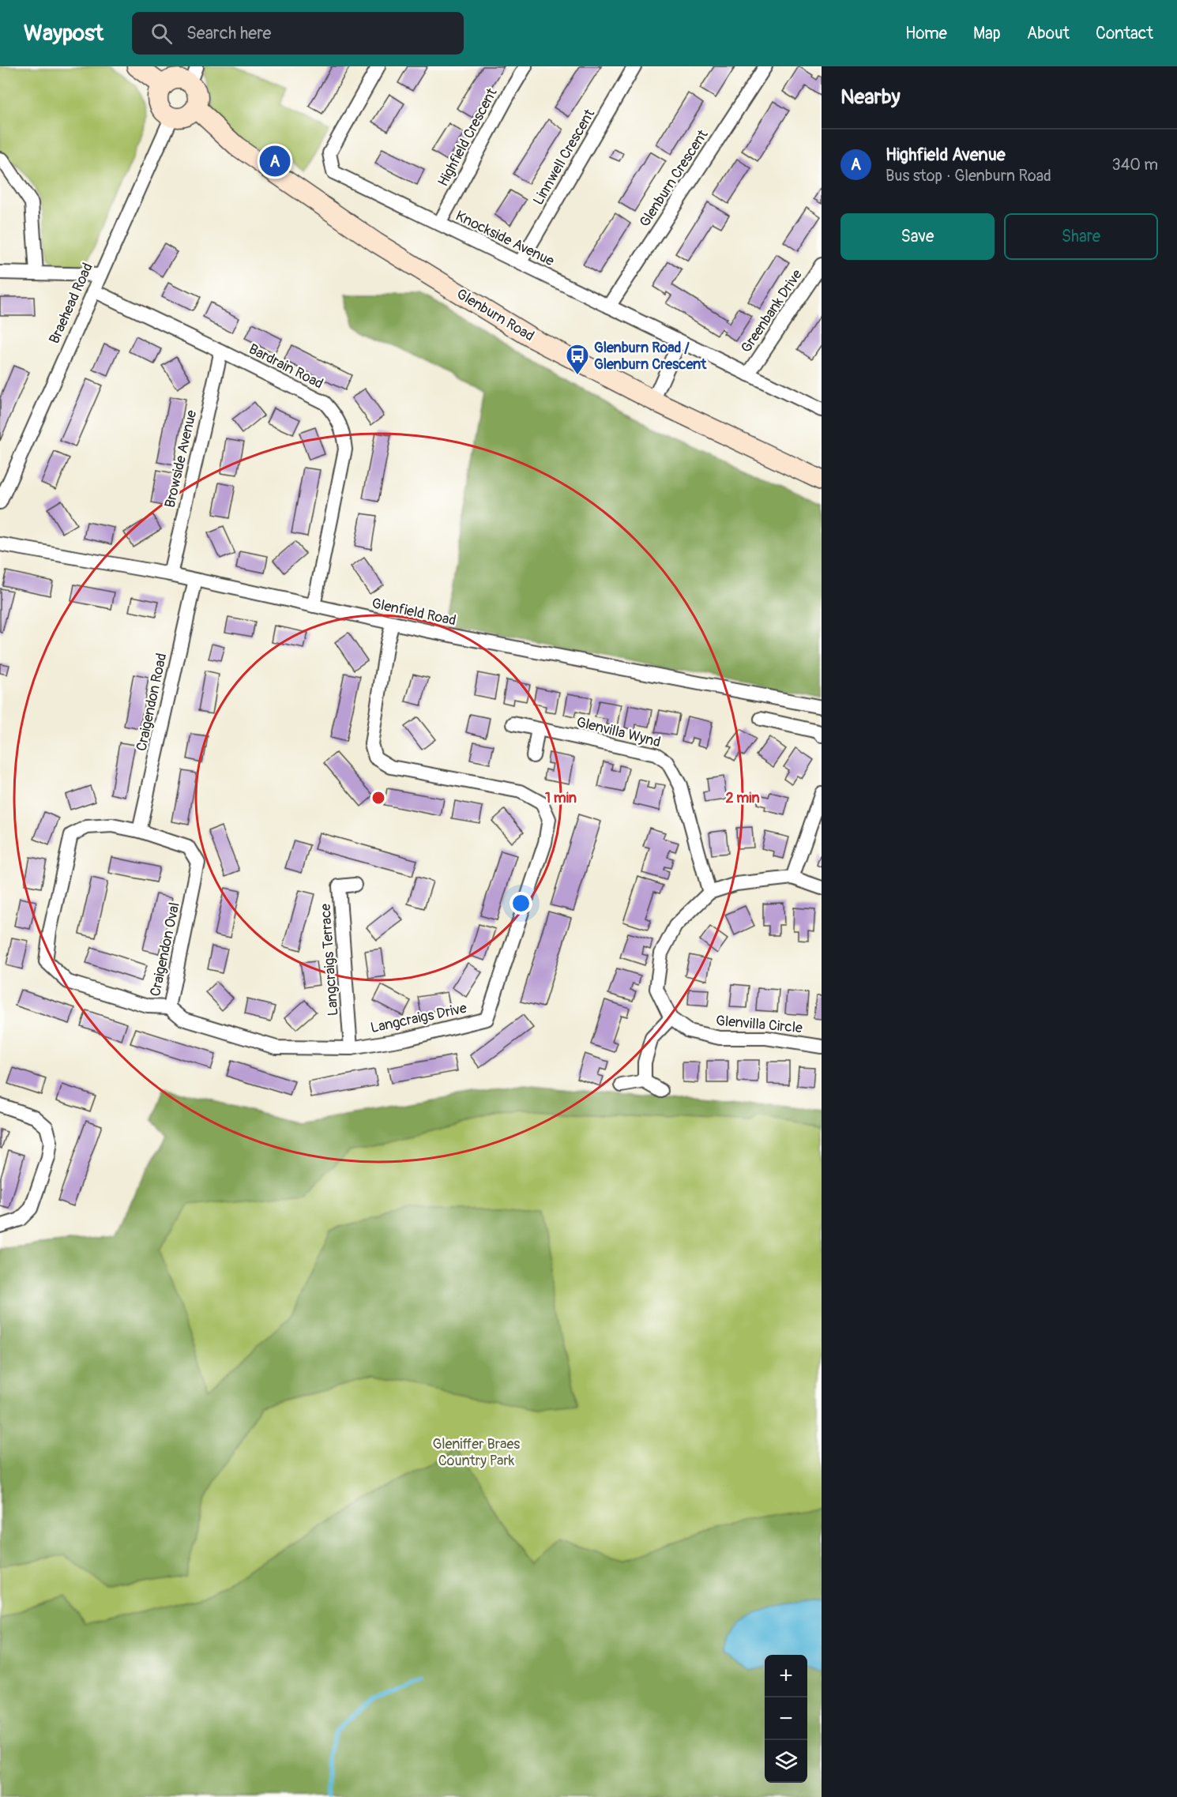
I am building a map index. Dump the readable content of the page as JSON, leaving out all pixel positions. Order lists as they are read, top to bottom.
{
  "streets": {
    "street": [
      "Highfield Crescent",
      "Linnwell Crescent",
      "Glenburn Crescent",
      "Knockside Avenue",
      "Braehead Road",
      "Greenbank Drive",
      "Glenburn Road",
      "Bardrain Road",
      "Browside Avenue",
      "Glenfield Road",
      "Craigendon Road",
      "Glenvilla Wynd",
      "Craigendon Oval",
      "Langcraigs Terrace",
      "Langcraigs Drive",
      "Glenvilla Circle"
    ]
  },
  "crossings": [
    ["Highfield Crescent", "Knockside Avenue"],
    ["Linnwell Crescent", "Knockside Avenue"],
    ["Glenburn Crescent", "Knockside Avenue"],
    ["Knockside Avenue", "Greenbank Drive"],
    ["Braehead Road", "Glenburn Road"],
    ["Braehead Road", "Bardrain Road"],
    ["Bardrain Road", "Browside Avenue"],
    ["Bardrain Road", "Glenfield Road"],
    ["Browside Avenue", "Glenfield Road"],
    ["Glenfield Road", "Craigendon Road"],
    ["Glenfield Road", "Langcraigs Drive"],
    ["Craigendon Road", "Craigendon Oval"],
    ["Craigendon Oval", "Langcraigs Drive"],
    ["Langcraigs Terrace", "Langcraigs Drive"]
  ],
  "parks": ["Gleniffer Braes Country Park"],
  "places": {
    "bus stop": ["Glenburn Road / Glenburn Crescent"]
  },
  "page": {
    "header": "Waypost",
    "search": "Search here",
    "nav": [
      "Home",
      "Map",
      "About",
      "Contact"
    ],
    "heading": "Nearby",
    "list": [
      {
        "mark": "A",
        "name": "Highfield Avenue",
        "note": "Bus stop · Glenburn Road",
        "value": "340 m"
      }
    ],
    "pins": "A",
    "buttons": ["Save", "Share"],
    "map_buttons": ["+", "−"]
  },
  "rings": ["1 min", "2 min"]
}
